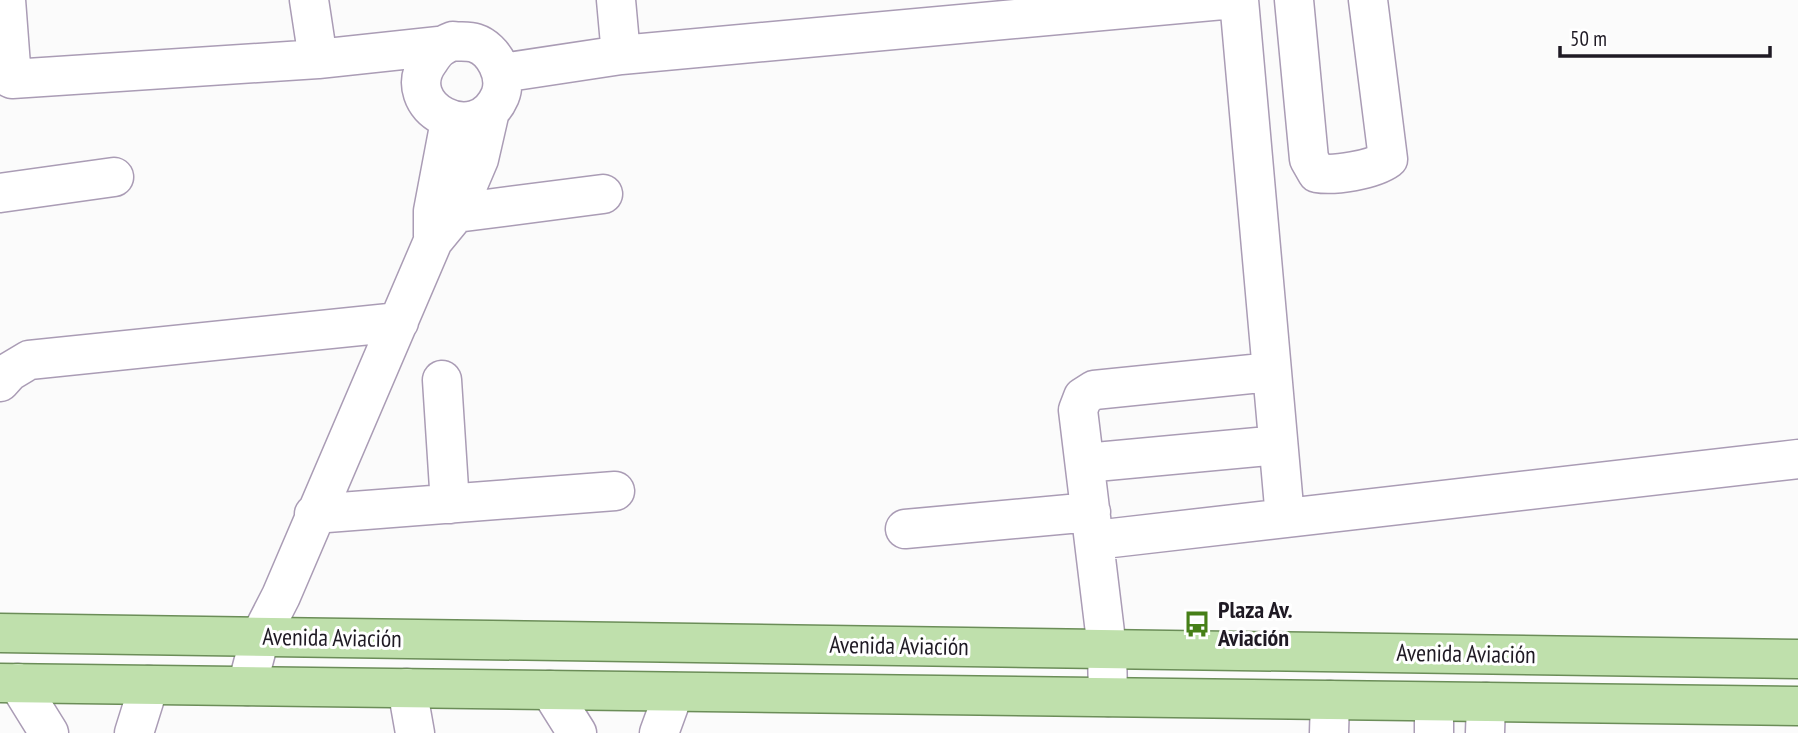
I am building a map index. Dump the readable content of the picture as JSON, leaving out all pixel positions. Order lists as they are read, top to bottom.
{
  "streets": {
    "main road": ["Avenida Aviación"]
  },
  "places": {
    "bus stop": ["Plaza Av. Aviación"]
  },
  "scale_bar": "50 m"
}
